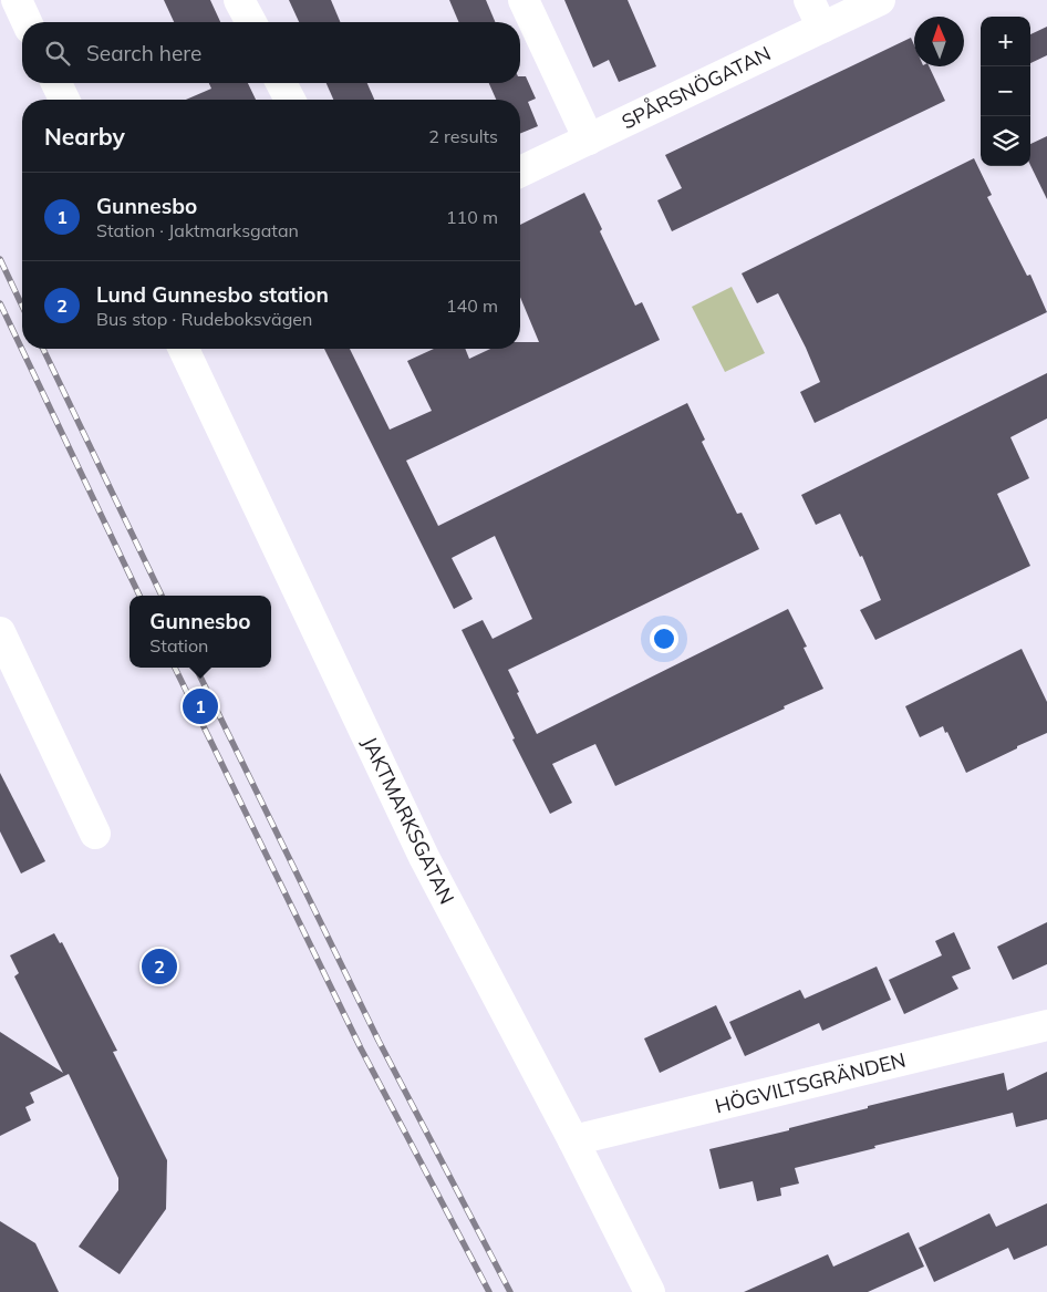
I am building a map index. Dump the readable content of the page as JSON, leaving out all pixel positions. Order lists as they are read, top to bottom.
{
  "streets": {
    "street": ["SPÅRSNÖGATAN", "JAKTMARKSGATAN", "HÖGVILTSGRÄNDEN"]
  },
  "crossings": [
    ["JAKTMARKSGATAN", "HÖGVILTSGRÄNDEN"]
  ],
  "north": "top",
  "page": {
    "map_buttons": ["+", "−"],
    "search": "Search here",
    "heading": ["Nearby", "2 results"],
    "list": [
      {
        "mark": "1",
        "name": "Gunnesbo",
        "note": "Station · Jaktmarksgatan",
        "value": "110 m"
      },
      {
        "mark": "2",
        "name": "Lund Gunnesbo station",
        "note": "Bus stop · Rudeboksvägen",
        "value": "140 m"
      }
    ],
    "popup": ["Gunnesbo", "Station"],
    "pins": ["1", "2"]
  }
}
